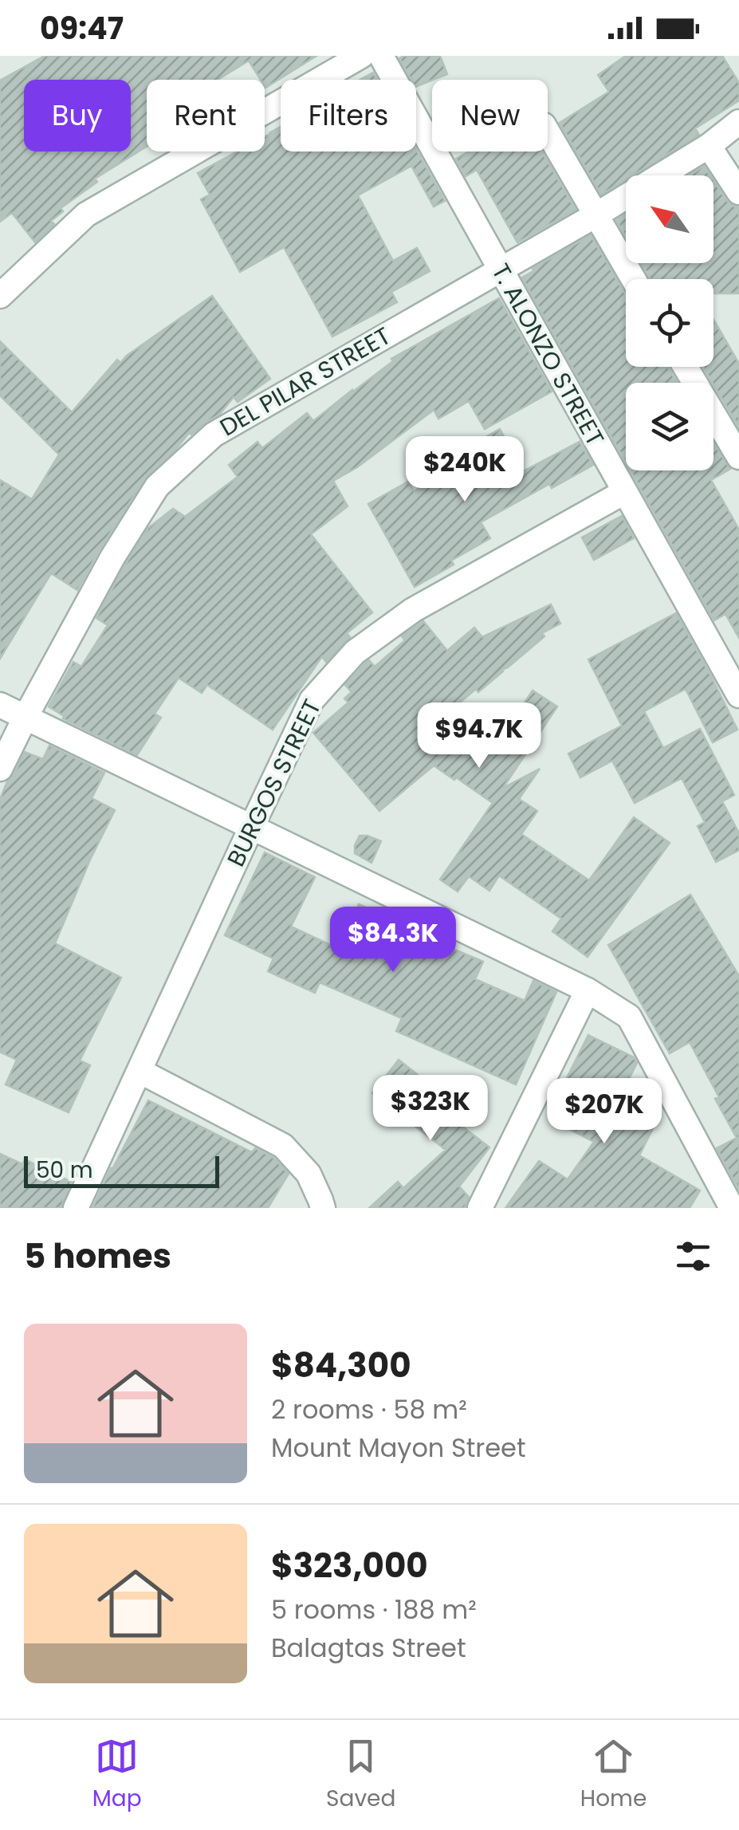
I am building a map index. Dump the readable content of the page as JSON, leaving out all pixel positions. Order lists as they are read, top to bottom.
{
  "streets": {
    "street": ["T. ALONZO STREET", "DEL PILAR STREET", "BURGOS STREET"]
  },
  "crossings": [
    ["T. ALONZO STREET", "DEL PILAR STREET"],
    ["T. ALONZO STREET", "BURGOS STREET"]
  ],
  "scale_bar": "50 m",
  "north": "top left",
  "page": {
    "status": "09:47",
    "chip": [
      "Buy",
      "Rent",
      "Filters",
      "New"
    ],
    "price": [
      "$240K",
      "$94.7K",
      "$84.3K",
      "$323K",
      "$207K"
    ],
    "scale": "50 m",
    "heading": "5 homes",
    "list": [
      {
        "name": "$84,300",
        "note": "2 rooms · 58 m² · Mount Mayon Street"
      },
      {
        "name": "$323,000",
        "note": "5 rooms · 188 m² · Balagtas Street"
      }
    ],
    "tabs": ["Map", "Saved", "Home"]
  }
}
